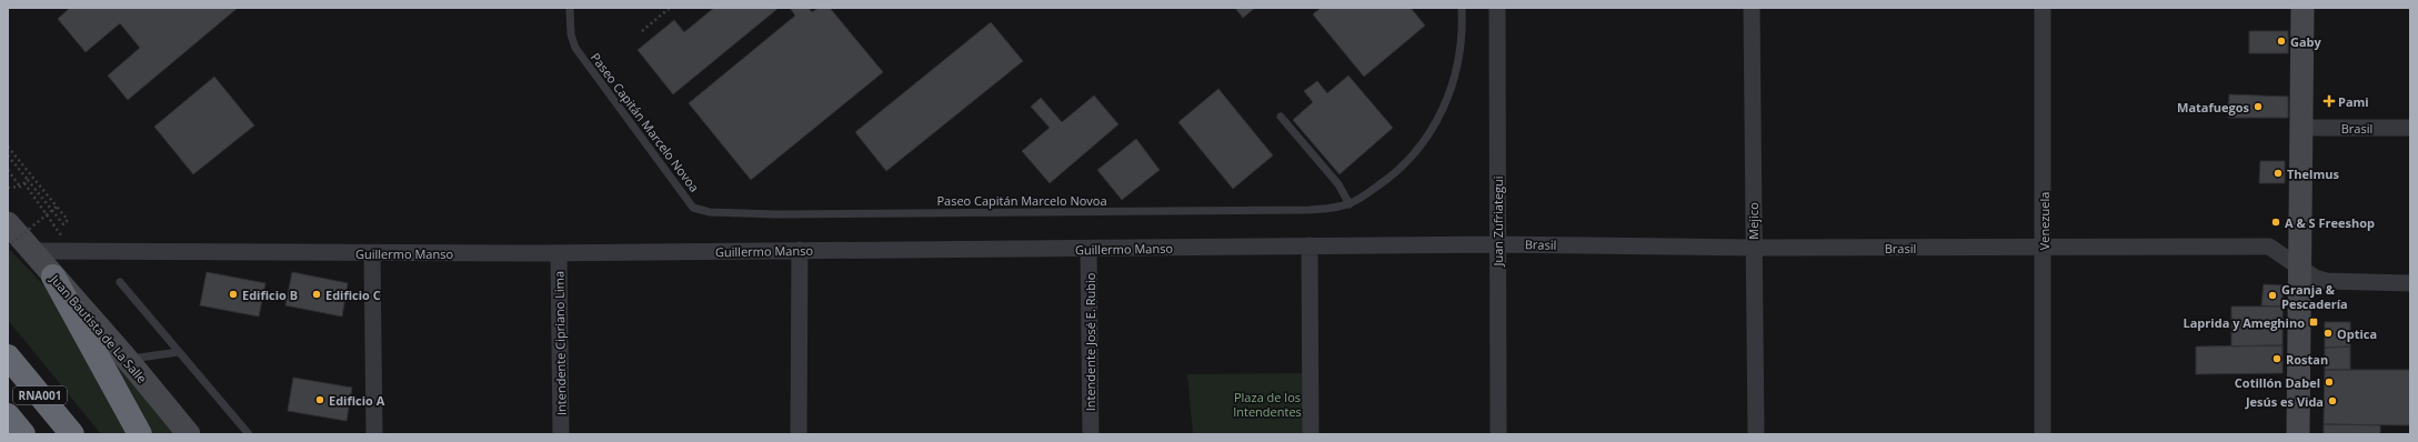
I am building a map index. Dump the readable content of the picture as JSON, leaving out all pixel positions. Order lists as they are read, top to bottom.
{
  "streets": {
    "highway": ["RNA001"],
    "main road": ["Juan Bautista de La Salle"],
    "street": [
      "Brasil",
      "Juan Zufriategui",
      "Mejico",
      "Venezuela",
      "Guillermo Manso",
      "Intendente José E. Rubio",
      "Intendente Cipriano Lima"
    ],
    "lane": ["Paseo Capitán Marcelo Novoa"]
  },
  "crossings": [
    ["Brasil", "Juan Zufriategui"],
    ["Brasil", "Mejico"],
    ["Brasil", "Venezuela"],
    ["Brasil", "Guillermo Manso"],
    ["Juan Zufriategui", "Guillermo Manso"],
    ["Guillermo Manso", "Juan Bautista de La Salle"],
    ["Guillermo Manso", "Intendente José E. Rubio"],
    ["Guillermo Manso", "Intendente Cipriano Lima"]
  ],
  "parks": ["Plaza de los Intendentes"],
  "places": {
    "other": [
      "Gaby",
      "Matafuegos",
      "Thelmus",
      "A & S Freeshop",
      "Edificio B",
      "Edificio C",
      "Granja & Pescadería",
      "Optica",
      "Rostan",
      "Cotillón Dabel",
      "Edificio A",
      "Jesús es Vida"
    ],
    "health": ["Pami"],
    "transit": ["Laprida y Ameghino"]
  }
}
